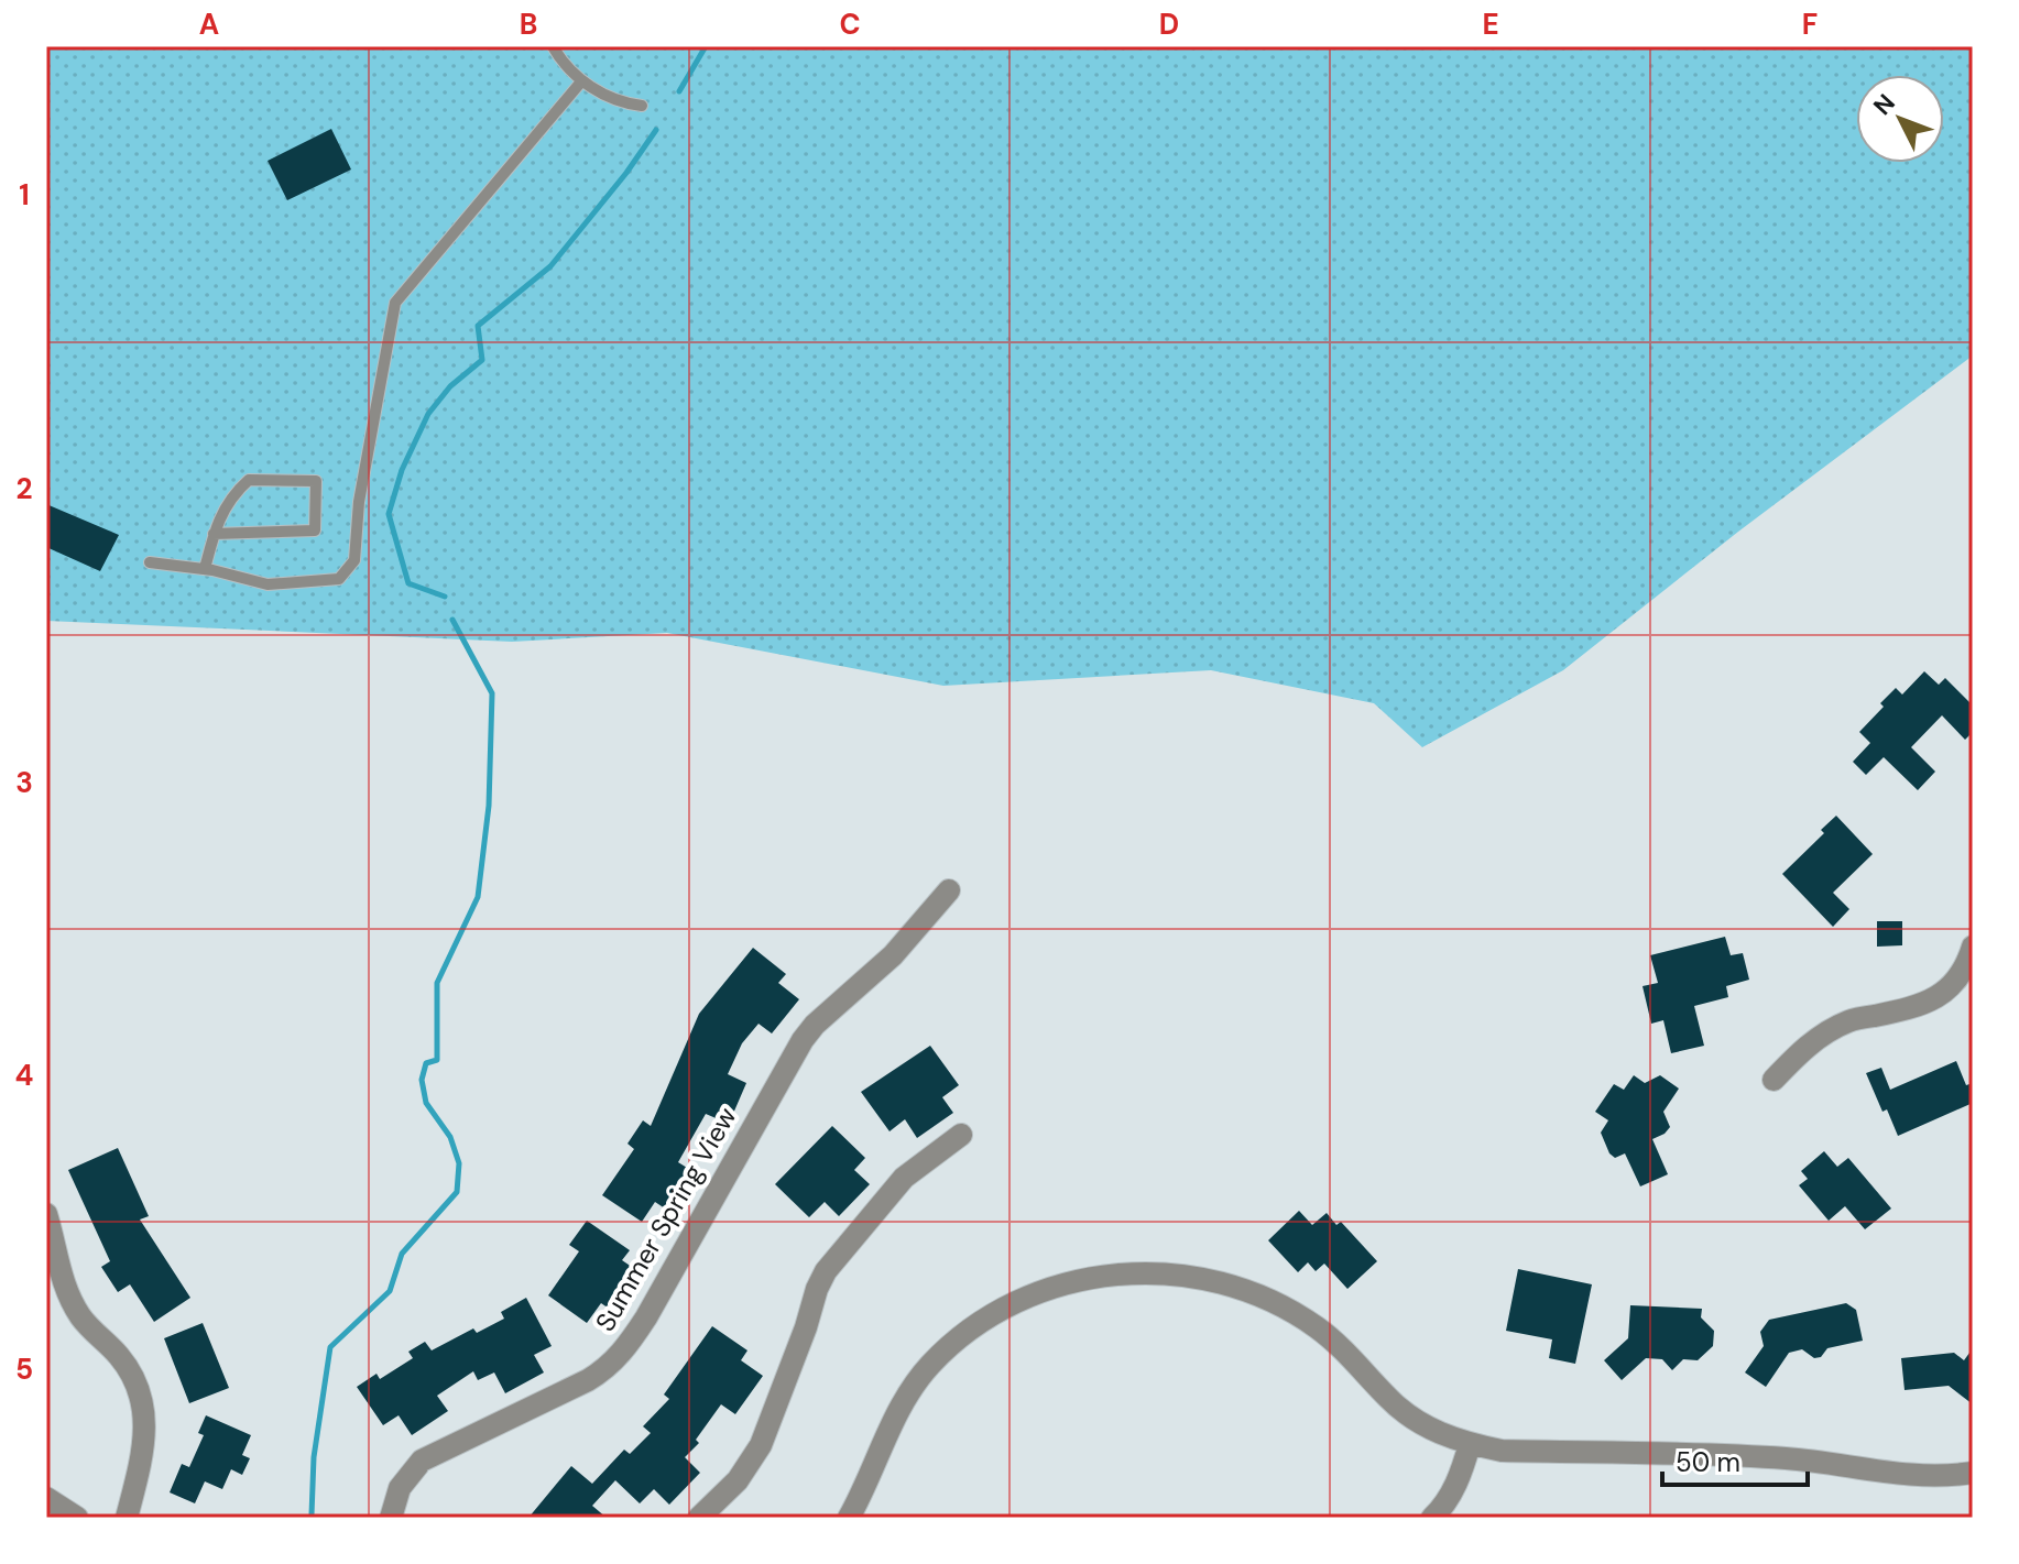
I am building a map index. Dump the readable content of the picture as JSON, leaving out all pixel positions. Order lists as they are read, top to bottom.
{
  "streets": {
    "street": ["Summer Spring View"]
  },
  "scale_bar": "50 m",
  "north": "top left",
  "grid": {
    "columns": [
      "A",
      "B",
      "C",
      "D",
      "E",
      "F"
    ],
    "rows": [
      "1",
      "2",
      "3",
      "4",
      "5"
    ]
  }
}
